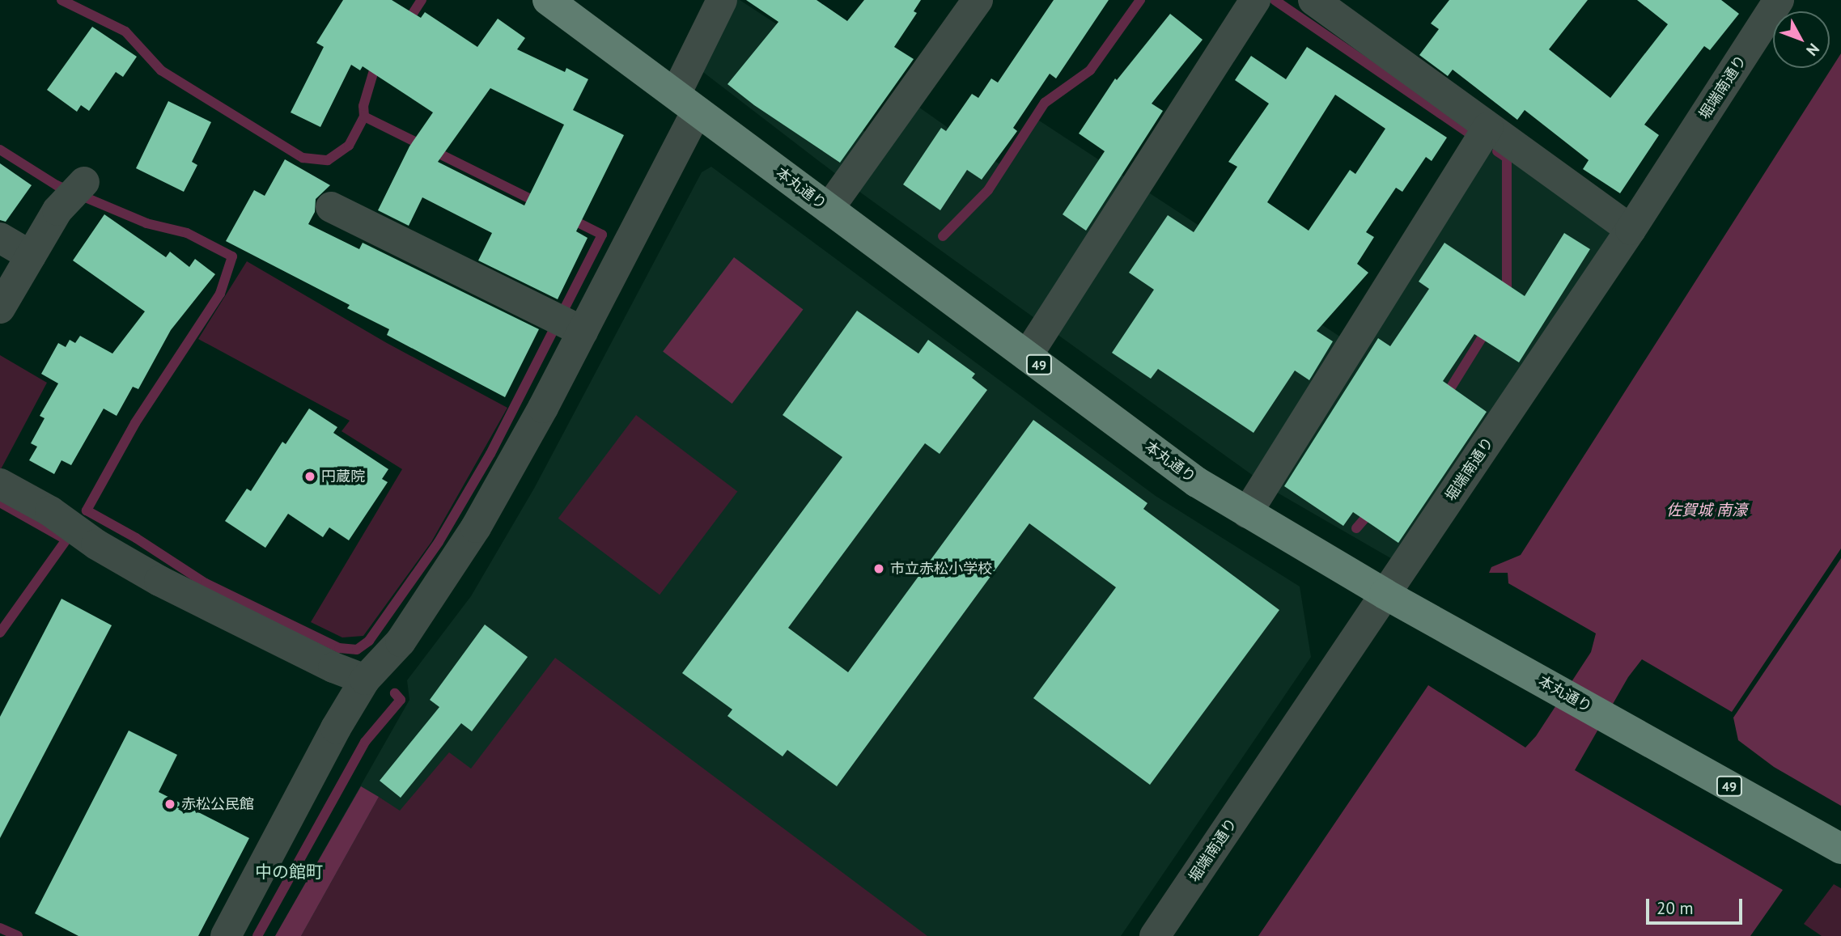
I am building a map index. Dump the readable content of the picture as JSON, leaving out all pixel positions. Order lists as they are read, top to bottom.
{
  "streets": {
    "main road": ["本丸通り", "49"],
    "street": ["堀端南通り"]
  },
  "crossings": [
    ["堀端南通り", "本丸通り"]
  ],
  "districts": ["中の館町"],
  "water": ["佐賀城 南濠"],
  "places": ["円蔵院", "市立赤松小学校", "赤松公民館"],
  "scale_bar": "20 m",
  "north": "bottom right"
}
